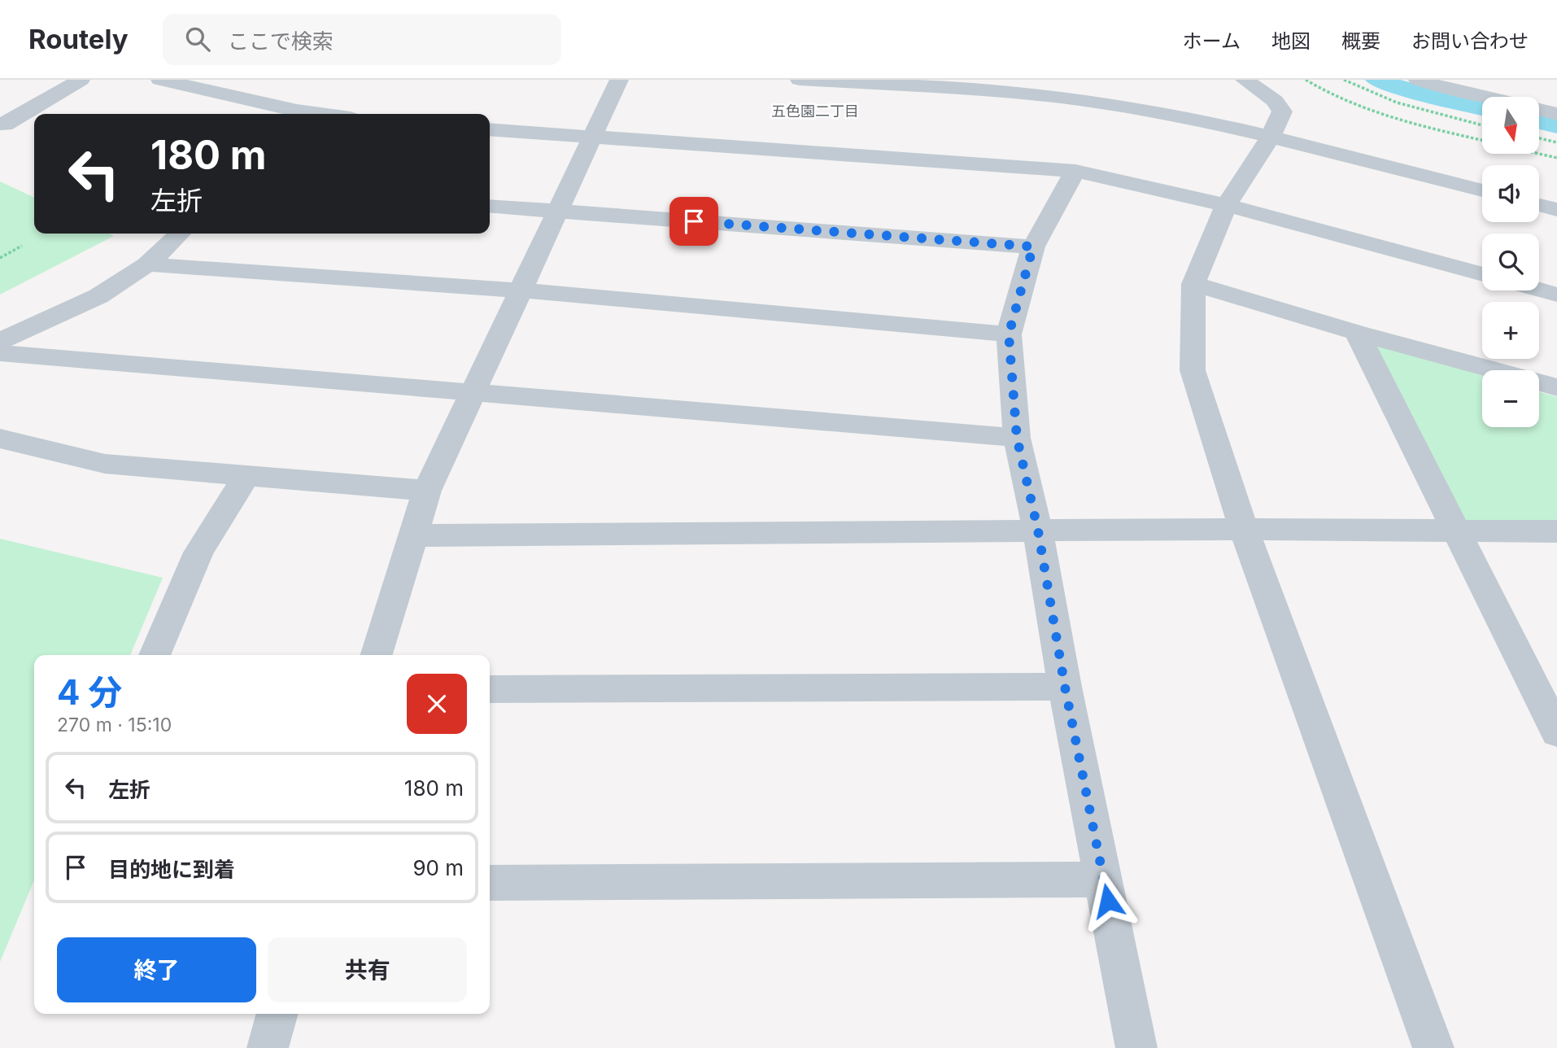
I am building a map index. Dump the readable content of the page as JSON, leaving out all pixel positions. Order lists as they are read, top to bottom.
{
  "districts": ["五色園二丁目"],
  "north": "bottom",
  "page": {
    "header": "Routely",
    "search": "ここで検索",
    "nav": [
      "ホーム",
      "地図",
      "概要",
      "お問い合わせ"
    ],
    "map_buttons": ["+", "−"],
    "turn": ["180 m", "左折"],
    "heading": ["4 分", "270 m · 15:10"],
    "list": [
      {
        "name": "左折",
        "value": "180 m"
      },
      {
        "name": "目的地に到着",
        "value": "90 m"
      }
    ],
    "buttons": ["終了", "共有"]
  }
}
